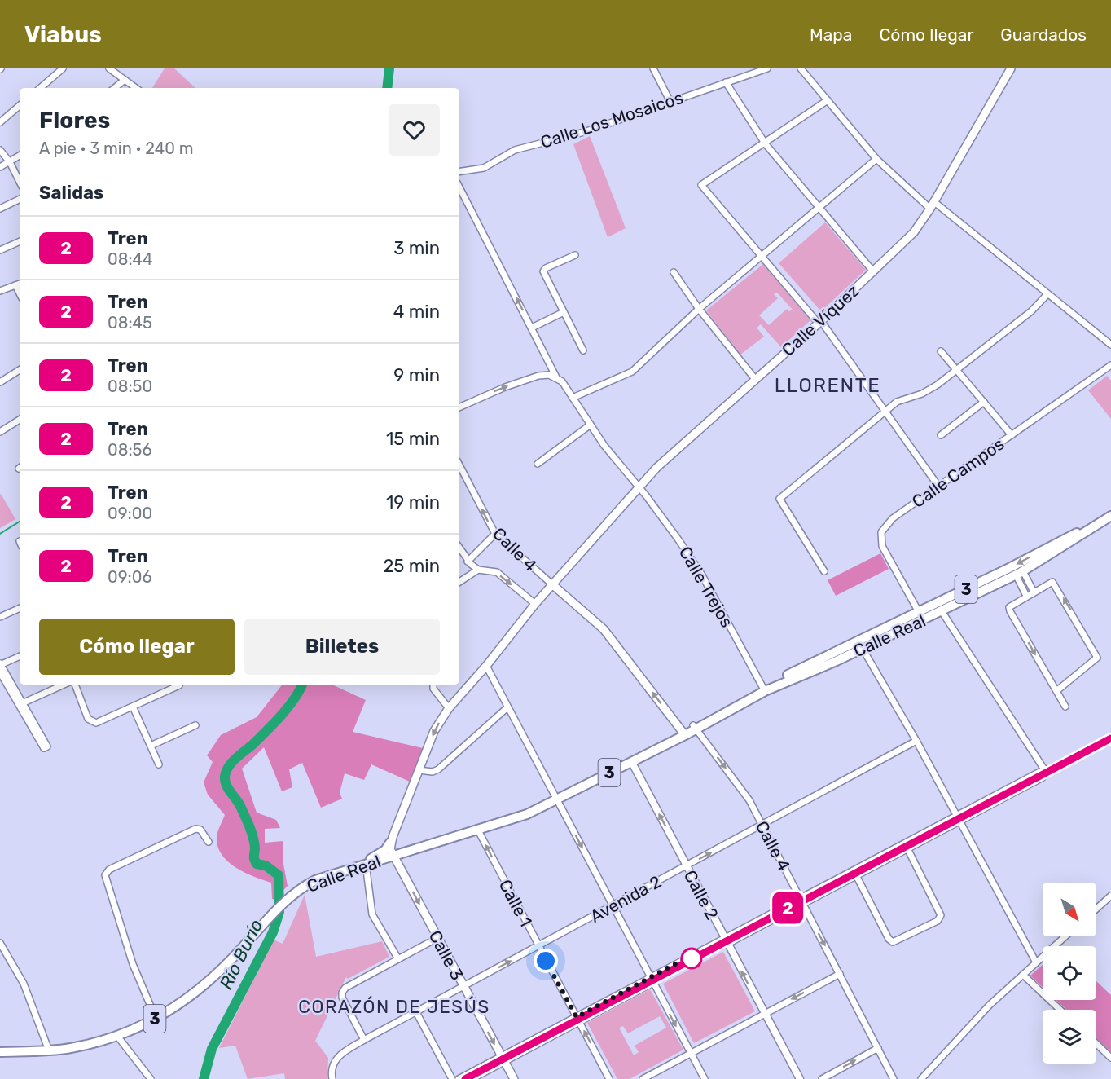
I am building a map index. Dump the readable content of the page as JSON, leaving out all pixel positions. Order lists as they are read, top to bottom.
{
  "streets": {
    "main road": [
      "Calle Víquez",
      "Calle 4",
      "3",
      "Calle Real",
      "Calle 3"
    ],
    "street": [
      "Calle Los Mosaicos",
      "Calle Campos",
      "Calle Trejos",
      "Calle 2",
      "Avenida 2",
      "Calle 1"
    ]
  },
  "crossings": [
    ["Calle Víquez", "Calle 4"],
    ["Calle Víquez", "Calle Trejos"],
    ["Calle Víquez", "Calle 3"],
    ["Calle Campos", "Calle Real"],
    ["Calle 4", "Calle Real"],
    ["Calle 4", "Avenida 2"],
    ["Calle Trejos", "Calle Real"],
    ["Calle Real", "Calle 2"],
    ["Calle Real", "Calle 1"],
    ["Calle Real", "Calle 3"],
    ["Calle 2", "Avenida 2"],
    ["Avenida 2", "Calle 1"],
    ["Avenida 2", "Calle 3"]
  ],
  "one_way": ["Calle 2", "Calle 1", "Calle 3"],
  "districts": ["LLORENTE", "CORAZÓN DE JESÚS"],
  "water": ["Río Burío"],
  "north": "bottom right",
  "page": {
    "header": "Viabus",
    "nav": ["Mapa", "Cómo llegar", "Guardados"],
    "on_map": "2",
    "heading": [
      ["Flores", "A pie · 3 min · 240 m"],
      "Salidas"
    ],
    "list": [
      {
        "mark": "2",
        "name": "Tren",
        "note": "08:44",
        "value": "3 min"
      },
      {
        "mark": "2",
        "name": "Tren",
        "note": "08:45",
        "value": "4 min"
      },
      {
        "mark": "2",
        "name": "Tren",
        "note": "08:50",
        "value": "9 min"
      },
      {
        "mark": "2",
        "name": "Tren",
        "note": "08:56",
        "value": "15 min"
      },
      {
        "mark": "2",
        "name": "Tren",
        "note": "09:00",
        "value": "19 min"
      },
      {
        "mark": "2",
        "name": "Tren",
        "note": "09:06",
        "value": "25 min"
      }
    ],
    "buttons": ["Cómo llegar", "Billetes"]
  }
}
